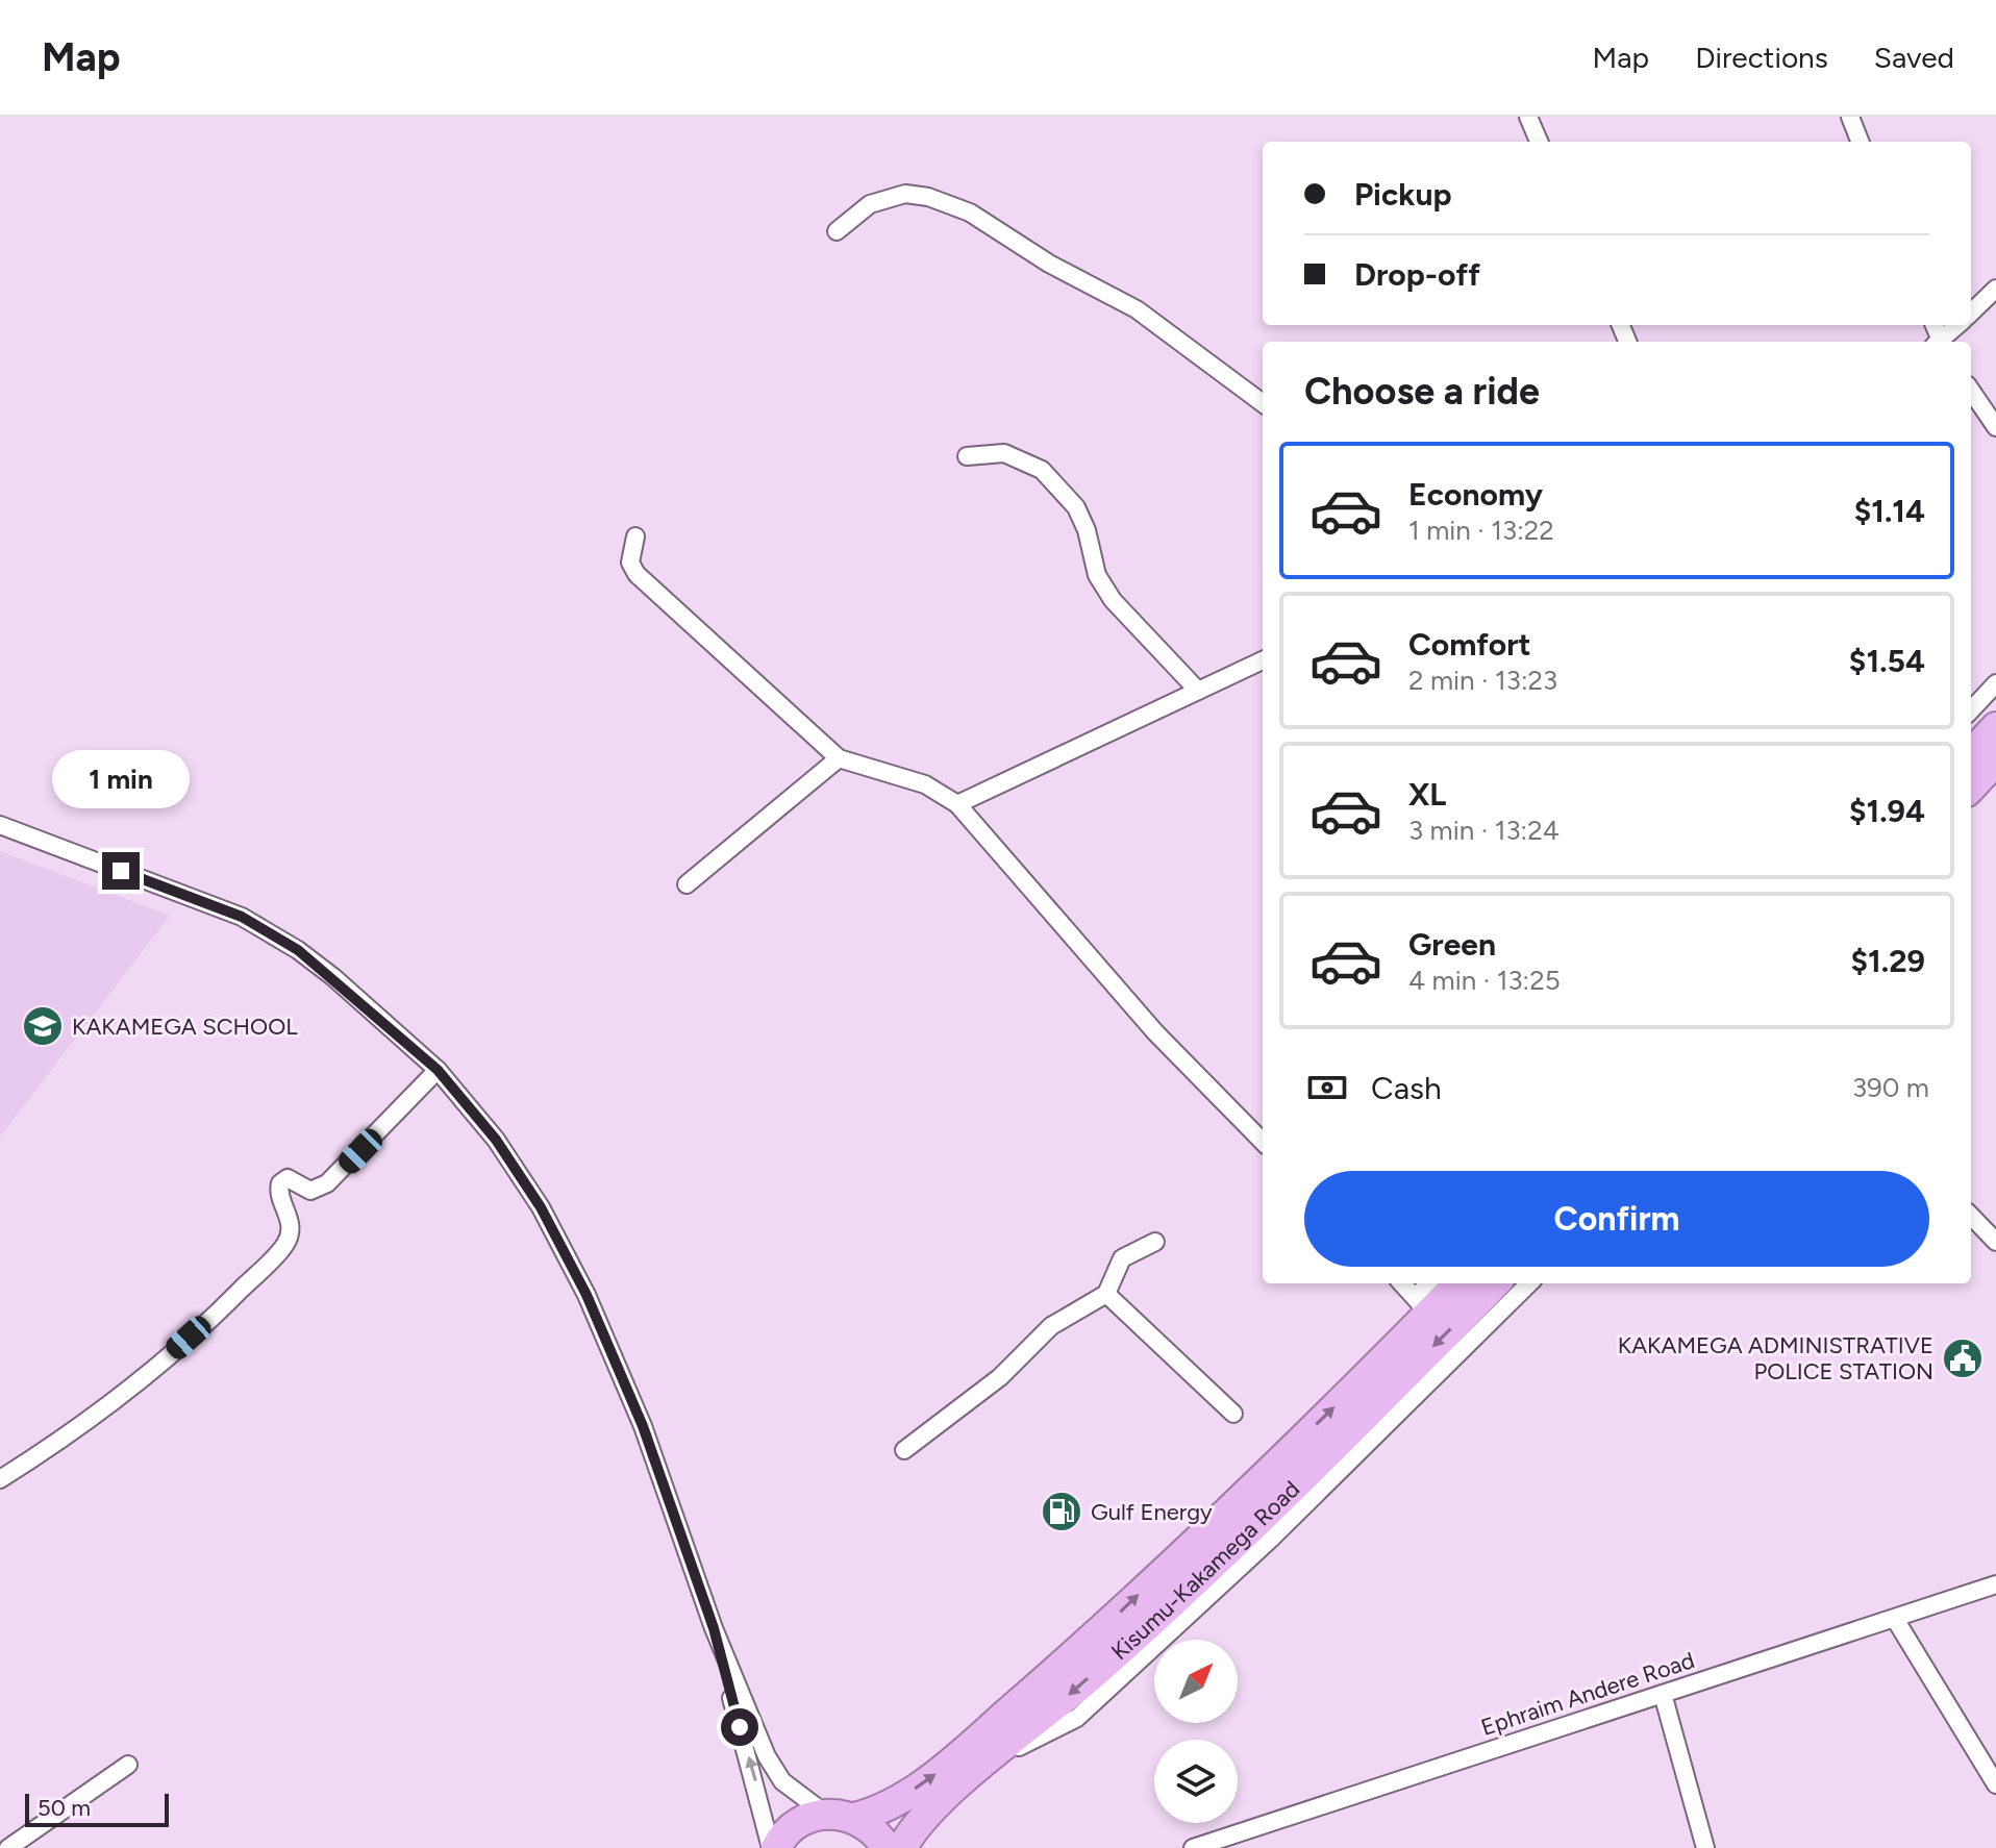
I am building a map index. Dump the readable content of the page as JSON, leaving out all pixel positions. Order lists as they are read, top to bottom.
{
  "streets": {
    "highway": ["Kisumu-Kakamega Road"],
    "street": ["Ephraim Andere Road"]
  },
  "places": {
    "school or university": ["KAKAMEGA SCHOOL"],
    "public building": ["KAKAMEGA ADMINISTRATIVE POLICE STATION"],
    "fuel station": ["Gulf Energy"]
  },
  "scale_bar": "50 m",
  "north": "top right",
  "page": {
    "header": "Map",
    "nav": ["Map", "Directions", "Saved"],
    "banner": ["Pickup", "Drop-off"],
    "heading": "Choose a ride",
    "list": [
      {
        "name": "Economy",
        "note": "1 min · 13:22",
        "value": "$1.14"
      },
      {
        "name": "Comfort",
        "note": "2 min · 13:23",
        "value": "$1.54"
      },
      {
        "name": "XL",
        "note": "3 min · 13:24",
        "value": "$1.94"
      },
      {
        "name": "Green",
        "note": "4 min · 13:25",
        "value": "$1.29"
      }
    ],
    "bubble": "1 min",
    "pay": ["Cash", "390 m"],
    "buttons": "Confirm",
    "scale": "50 m"
  }
}
